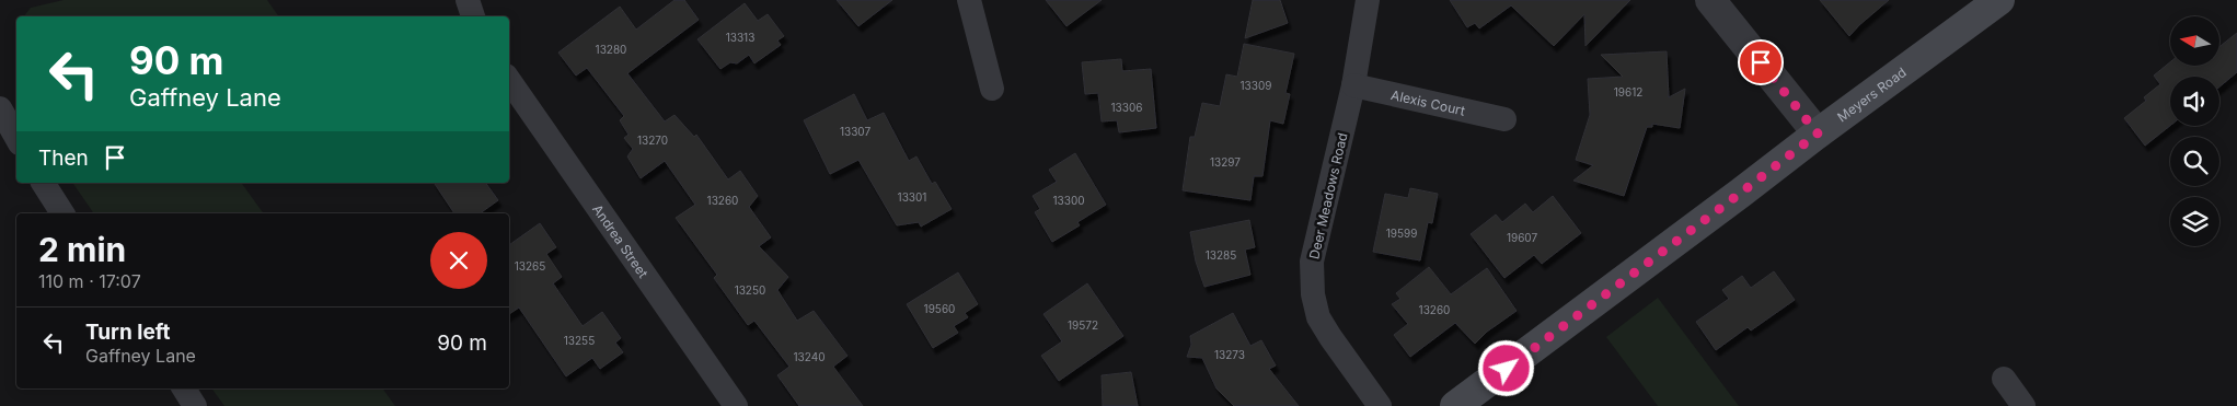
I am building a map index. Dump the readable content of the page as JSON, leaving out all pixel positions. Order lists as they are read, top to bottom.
{
  "streets": {
    "main road": ["Meyers Road"],
    "street": ["Alexis Court", "Deer Meadows Road", "Andrea Street"]
  },
  "crossings": [
    ["Alexis Court", "Deer Meadows Road"]
  ],
  "house_numbers": [
    "13313",
    "13280",
    "13309",
    "19612",
    "13306",
    "13307",
    "13270",
    "13297",
    "13301",
    "13260",
    "13300",
    "19599",
    "19607",
    "13285",
    "13265",
    "13250",
    "19560",
    "13260",
    "19572",
    "13255",
    "13273",
    "13240"
  ],
  "north": "left",
  "page": {
    "turn": ["90 m", "Gaffney Lane"],
    "then": "Then",
    "heading": ["2 min", "110 m · 17:07"],
    "list": [
      {
        "name": "Turn left",
        "note": "Gaffney Lane",
        "value": "90 m"
      }
    ]
  }
}
